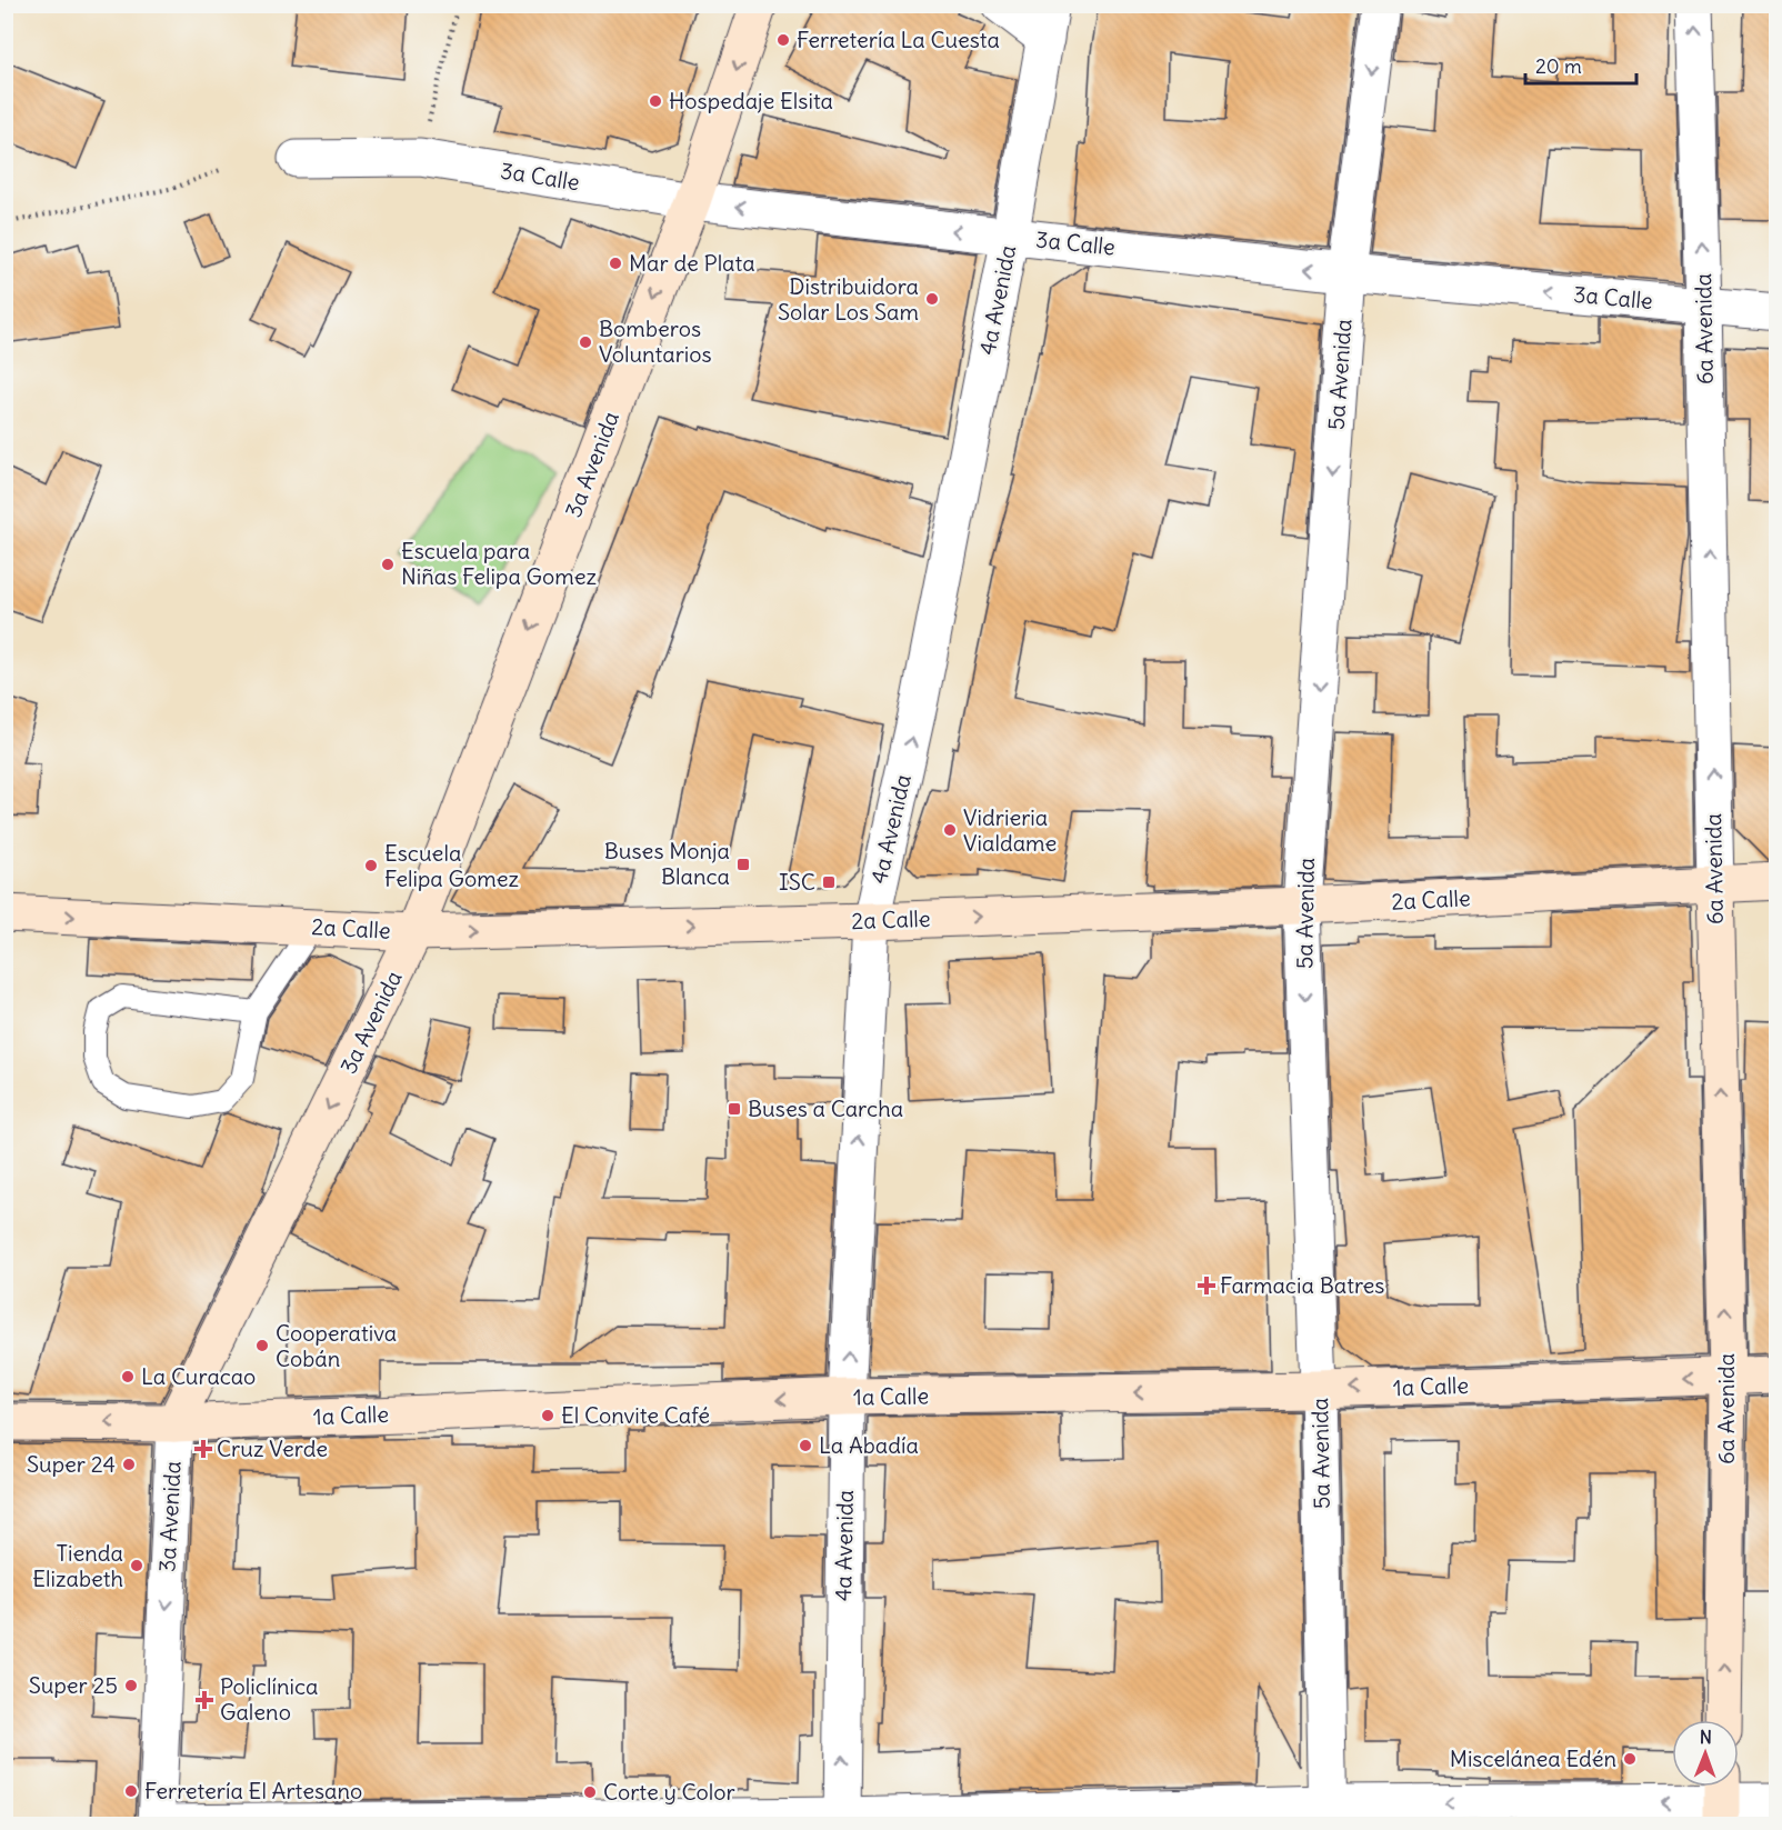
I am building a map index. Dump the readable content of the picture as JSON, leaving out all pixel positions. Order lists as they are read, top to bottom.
{
  "streets": {
    "main road": [
      "6a Avenida",
      "3a Avenida",
      "2a Calle",
      "1a Calle"
    ],
    "street": ["3a Calle", "4a Avenida", "5a Avenida"]
  },
  "crossings": [
    ["3a Calle", "4a Avenida"],
    ["3a Calle", "6a Avenida"],
    ["3a Calle", "5a Avenida"],
    ["3a Calle", "3a Avenida"],
    ["4a Avenida", "2a Calle"],
    ["4a Avenida", "1a Calle"],
    ["6a Avenida", "2a Calle"],
    ["6a Avenida", "1a Calle"],
    ["5a Avenida", "2a Calle"],
    ["5a Avenida", "1a Calle"],
    ["3a Avenida", "2a Calle"],
    ["3a Avenida", "1a Calle"]
  ],
  "one_way": [
    "3a Calle",
    "4a Avenida",
    "6a Avenida",
    "5a Avenida",
    "3a Avenida",
    "2a Calle",
    "1a Calle"
  ],
  "places": {
    "other": [
      "Ferretería La Cuesta",
      "Hospedaje Elsita",
      "Mar de Plata",
      "Distribuidora Solar Los Sam",
      "Bomberos Voluntarios",
      "Escuela para Niñas Felipa Gomez",
      "Vidrieria Vialdame",
      "Escuela Felipa Gomez",
      "Cooperativa Cobán",
      "La Curacao",
      "El Convite Café",
      "La Abadía",
      "Super 24",
      "Tienda Elizabeth",
      "Super 25",
      "Miscelánea Edén",
      "Ferretería El Artesano",
      "Corte y Color"
    ],
    "transit": ["Buses Monja Blanca", "ISC", "Buses a Carcha"],
    "health": ["Farmacia Batres", "Cruz Verde", "Policlínica Galeno"]
  },
  "scale_bar": "20 m",
  "north": "top"
}
